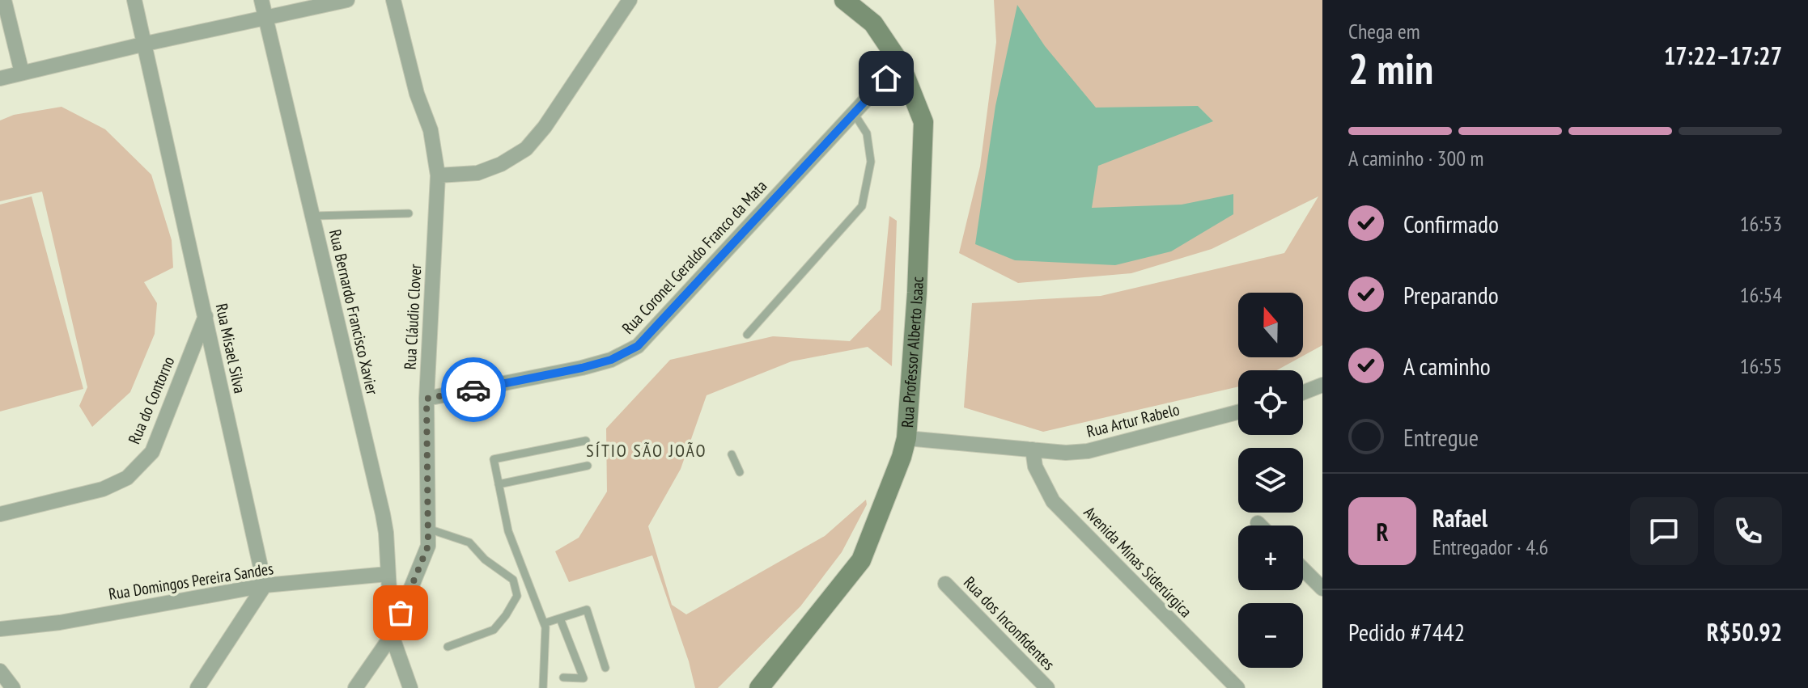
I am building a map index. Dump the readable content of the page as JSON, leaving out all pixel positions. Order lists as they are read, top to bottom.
{
  "streets": {
    "main road": ["Rua Professor Alberto Isaac"],
    "street": [
      "Rua Coronel Geraldo Franco da Mata",
      "Rua Bernardo Francisco Xavier",
      "Rua Cláudio Clover",
      "Rua Misael Silva",
      "Rua do Contorno",
      "Rua Artur Rabelo",
      "Avenida Minas Siderúrgica",
      "Rua Domingos Pereira Sandes",
      "Rua dos Inconfidentes"
    ]
  },
  "crossings": [
    ["Rua Coronel Geraldo Franco da Mata", "Rua Cláudio Clover"],
    ["Rua Coronel Geraldo Franco da Mata", "Rua Professor Alberto Isaac"],
    ["Rua Bernardo Francisco Xavier", "Rua Cláudio Clover"],
    ["Rua Bernardo Francisco Xavier", "Rua Domingos Pereira Sandes"],
    ["Rua Misael Silva", "Rua do Contorno"],
    ["Rua Misael Silva", "Rua Domingos Pereira Sandes"],
    ["Rua Professor Alberto Isaac", "Rua Artur Rabelo"],
    ["Rua Artur Rabelo", "Avenida Minas Siderúrgica"]
  ],
  "districts": ["SÍTIO SÃO JOÃO"],
  "north": "top",
  "page": {
    "heading": ["2 min", "Chega em", "17:22–17:27"],
    "panel": [
      "Rafael",
      "Entregador · 4.6",
      "Pedido #7442",
      "R$50.92"
    ],
    "bar": "A caminho · 300 m",
    "list": [
      ["Confirmado", "16:53"],
      ["Preparando", "16:54"],
      ["A caminho", "16:55"],
      "Entregue"
    ],
    "map_buttons": ["+", "−"],
    "round": "R"
  }
}
